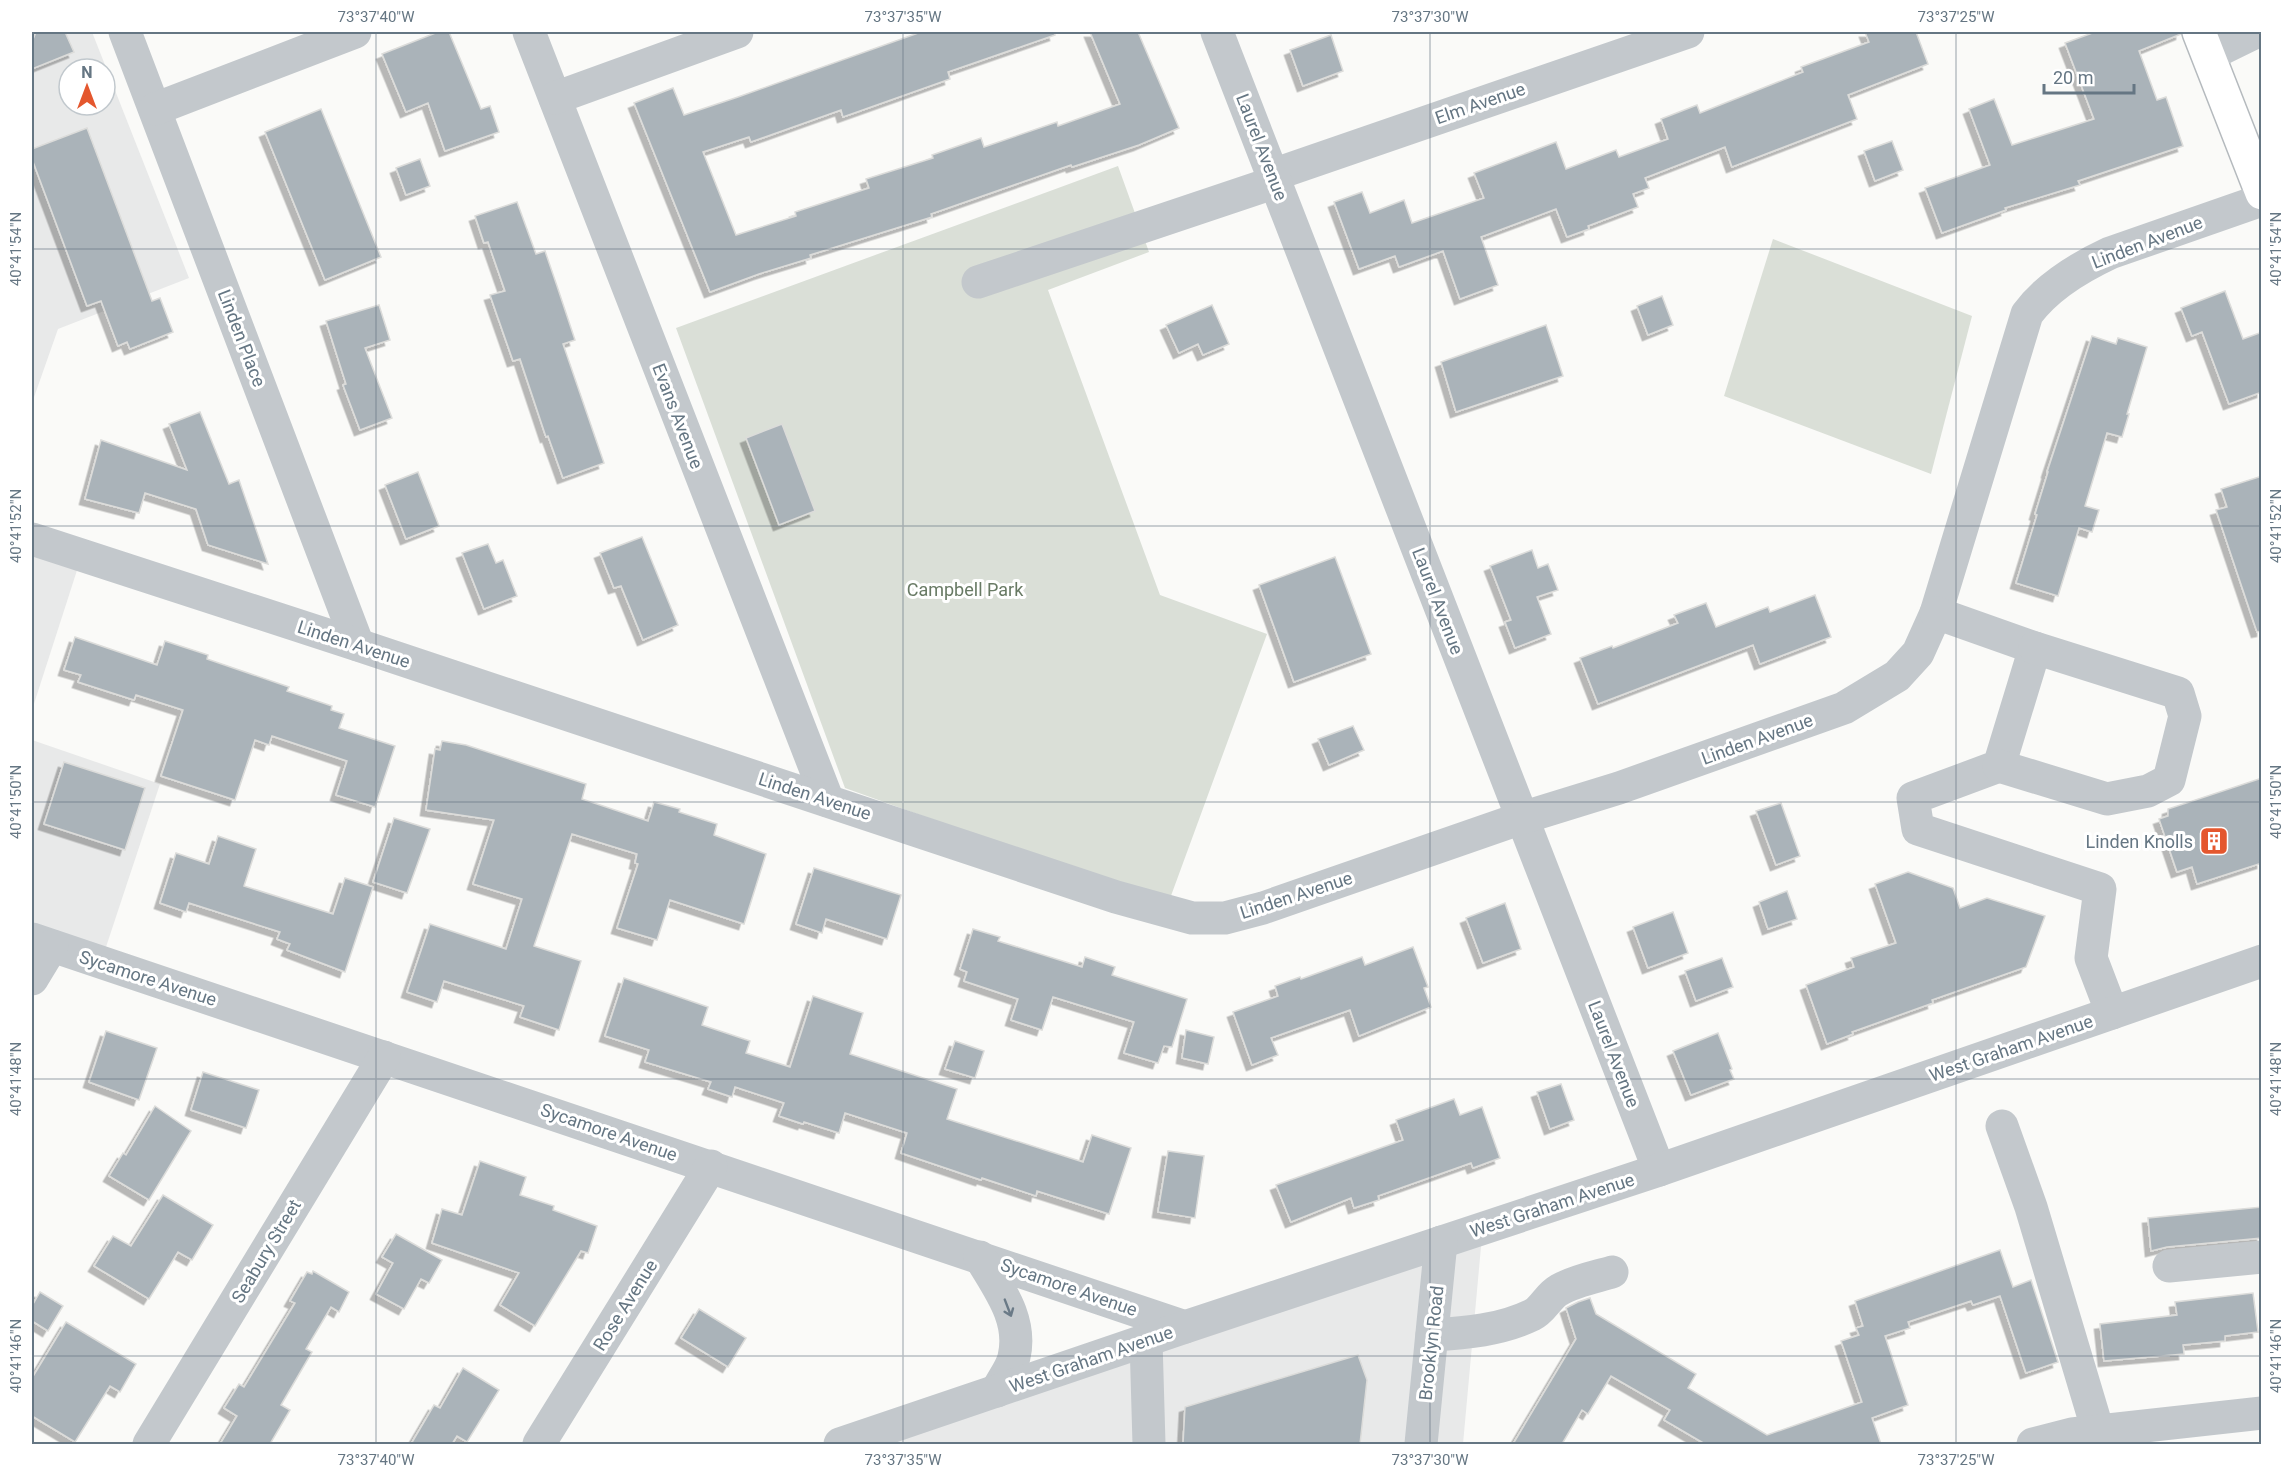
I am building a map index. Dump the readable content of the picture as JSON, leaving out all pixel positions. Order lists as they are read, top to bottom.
{
  "streets": {
    "street": [
      "Elm Avenue",
      "Laurel Avenue",
      "Linden Avenue",
      "Linden Place",
      "Evans Avenue",
      "Sycamore Avenue",
      "West Graham Avenue",
      "Seabury Street",
      "Rose Avenue",
      "Brooklyn Road"
    ]
  },
  "crossings": [
    ["Elm Avenue", "Laurel Avenue"],
    ["Laurel Avenue", "Linden Avenue"],
    ["Laurel Avenue", "West Graham Avenue"],
    ["Linden Avenue", "Linden Place"],
    ["Linden Avenue", "Evans Avenue"],
    ["Sycamore Avenue", "West Graham Avenue"],
    ["Sycamore Avenue", "Seabury Street"],
    ["Sycamore Avenue", "Rose Avenue"],
    ["West Graham Avenue", "Brooklyn Road"]
  ],
  "parks": ["Campbell Park"],
  "places": {
    "building": ["Linden Knolls"]
  },
  "scale_bar": "20 m",
  "north": "top",
  "coordinates": [
    "73°37'40\"W",
    "73°37'35\"W",
    "73°37'30\"W",
    "73°37'25\"W",
    "40°41'54\"N",
    "40°41'52\"N",
    "40°41'50\"N",
    "40°41'48\"N",
    "40°41'46\"N"
  ]
}
